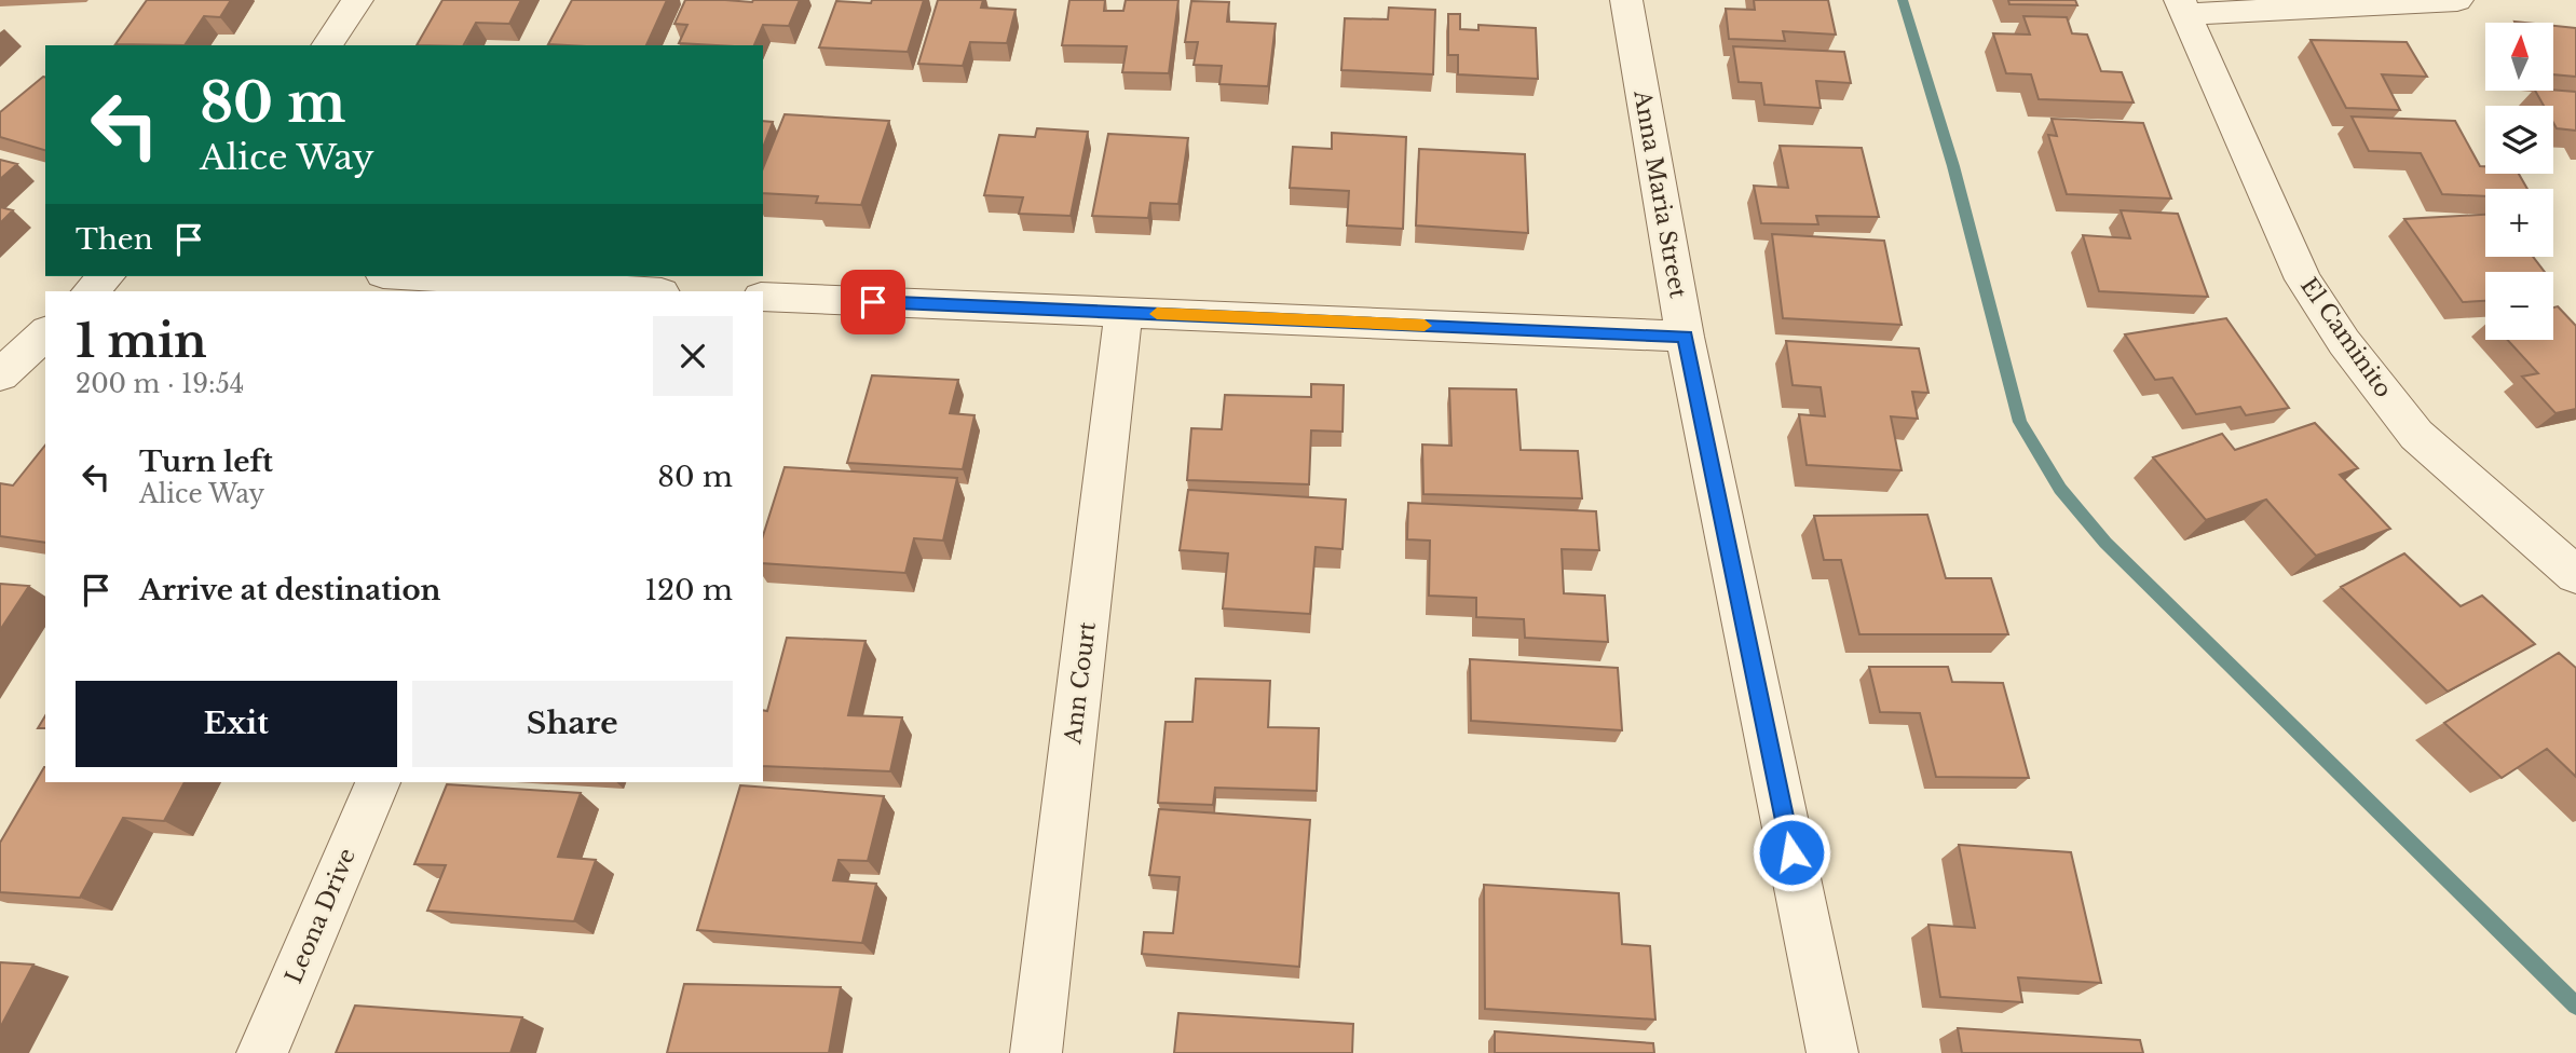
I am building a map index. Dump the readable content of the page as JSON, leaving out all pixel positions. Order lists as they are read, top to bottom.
{
  "streets": {
    "street": [
      "Anna Maria Street",
      "El Caminito",
      "Ann Court",
      "Leona Drive"
    ]
  },
  "north": "top",
  "page": {
    "map_buttons": ["+", "−"],
    "turn": ["80 m", "Alice Way"],
    "then": "Then",
    "heading": ["1 min", "200 m · 19:54"],
    "list": [
      {
        "name": "Turn left",
        "note": "Alice Way",
        "value": "80 m"
      },
      {
        "name": "Arrive at destination",
        "value": "120 m"
      }
    ],
    "buttons": ["Exit", "Share"]
  }
}
